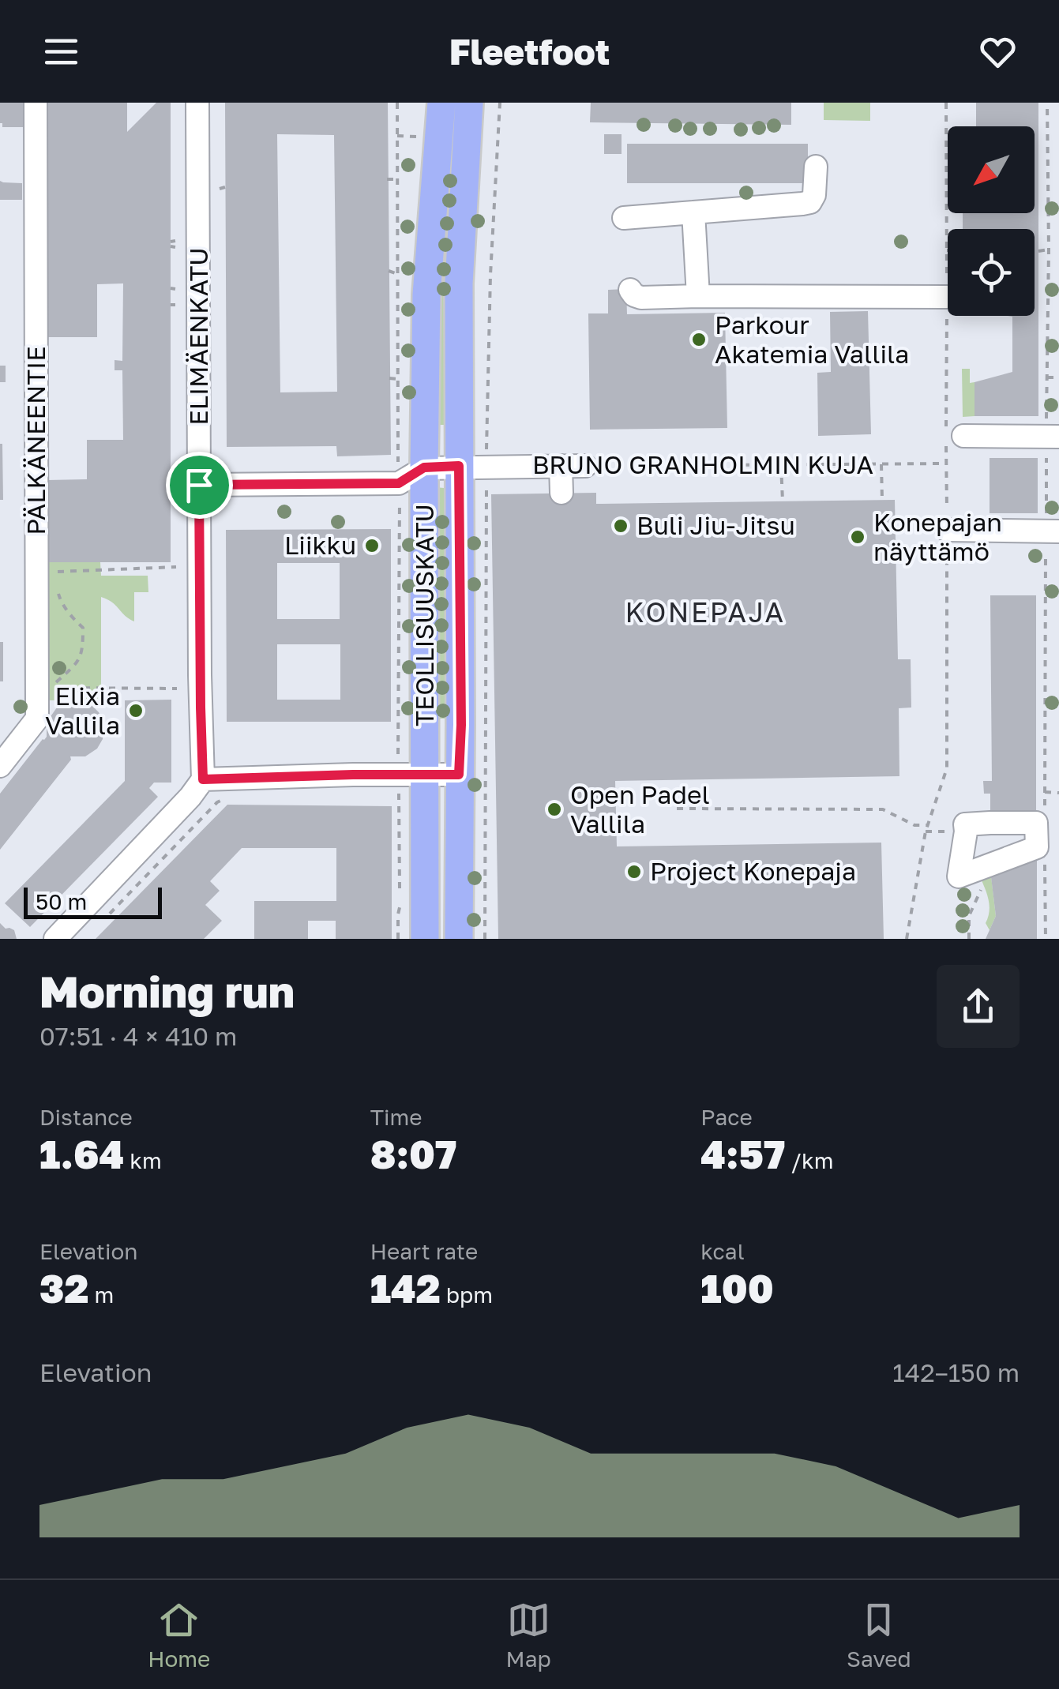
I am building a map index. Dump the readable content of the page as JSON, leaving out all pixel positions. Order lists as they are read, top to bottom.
{
  "streets": {
    "main road": ["TEOLLISUUSKATU"],
    "street": ["ELIMÄENKATU", "PÄLKÄNEENTIE", "BRUNO GRANHOLMIN KUJA"]
  },
  "crossings": [
    ["BRUNO GRANHOLMIN KUJA", "TEOLLISUUSKATU"]
  ],
  "districts": ["KONEPAJA"],
  "places": [
    "Parkour Akatemia Vallila",
    "Buli Jiu-Jitsu",
    "Konepajan näyttämö",
    "Liikku",
    "Elixia Vallila",
    "Open Padel Vallila",
    "Project Konepaja"
  ],
  "scale_bar": "50 m",
  "north": "bottom left",
  "page": {
    "header": "Fleetfoot",
    "scale": "50 m",
    "heading": ["Morning run", "07:51 · 4 × 410 m"],
    "stats": [
      ["Distance", "1.64 km"],
      ["Time", "8:07"],
      ["Pace", "4:57 /km"],
      ["Elevation", "32 m"],
      ["Heart rate", "142 bpm"],
      ["kcal", "100"]
    ],
    "chart": ["Elevation", "142–150 m"],
    "tabs": ["Home", "Map", "Saved"]
  }
}
